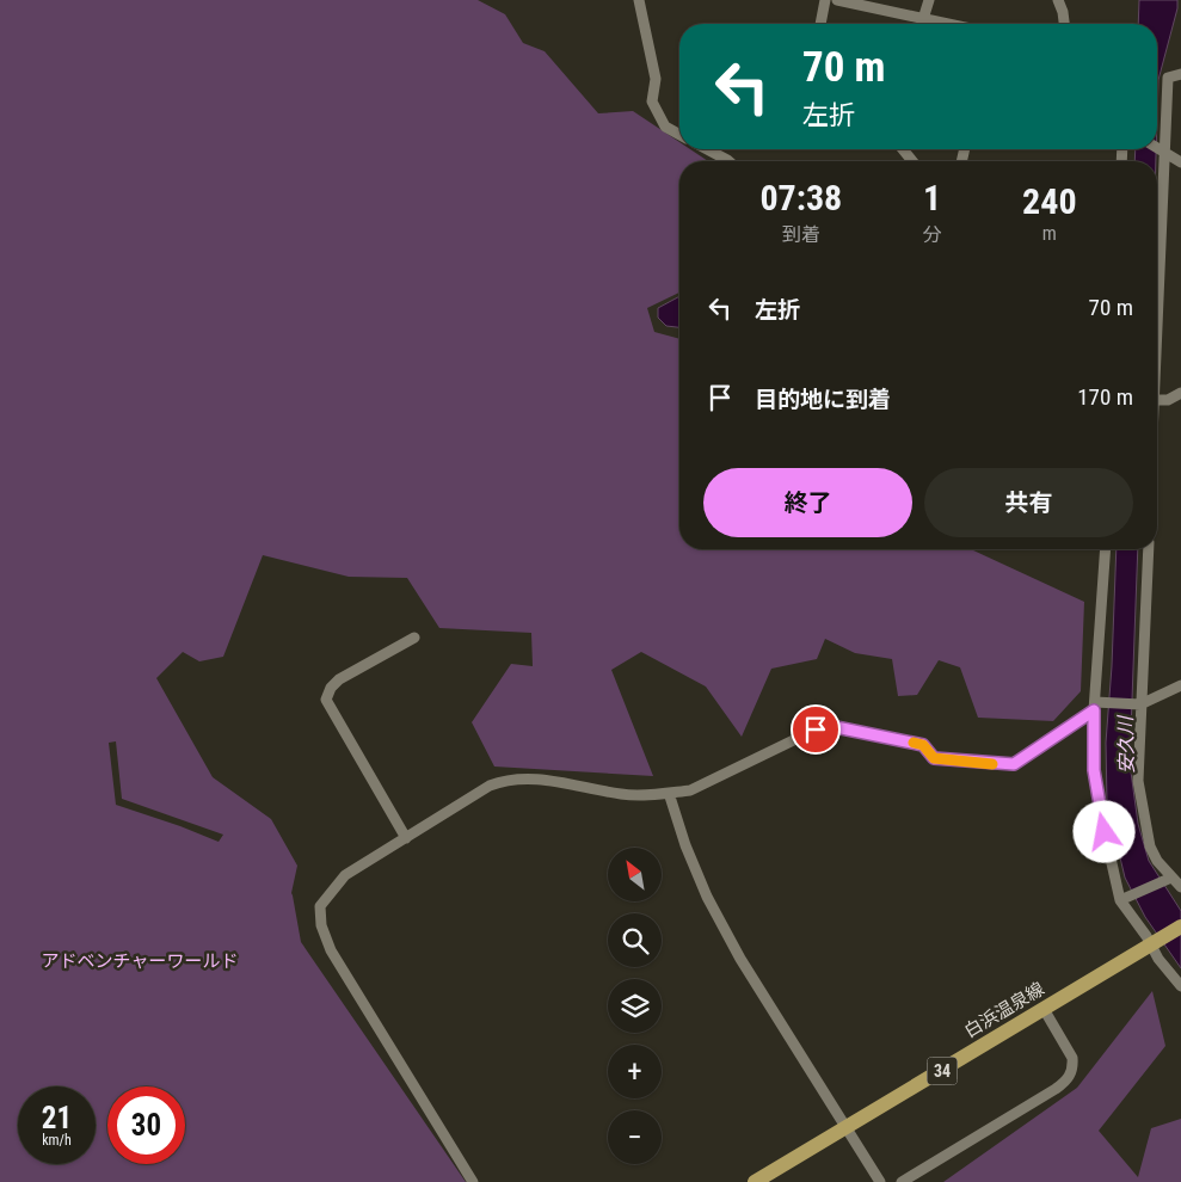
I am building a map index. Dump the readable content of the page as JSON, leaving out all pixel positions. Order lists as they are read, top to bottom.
{
  "streets": {
    "main road": ["白浜温泉線", "34"]
  },
  "water": ["安久川"],
  "parks": ["アドベンチャーワールド"],
  "north": "top left",
  "page": {
    "turn": ["70 m", "左折"],
    "eta": [
      "07:38",
      "到着",
      "1",
      "分",
      "240",
      "m"
    ],
    "list": [
      {
        "name": "左折",
        "value": "70 m"
      },
      {
        "name": "目的地に到着",
        "value": "170 m"
      }
    ],
    "buttons": ["終了", "共有"],
    "map_buttons": ["+", "−"],
    "speed": "21 km/h",
    "limit": "30"
  }
}
